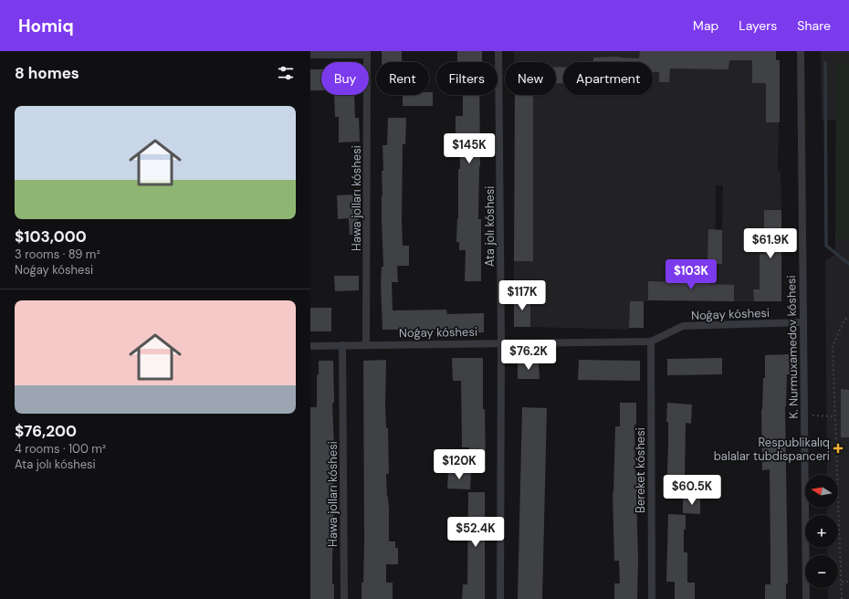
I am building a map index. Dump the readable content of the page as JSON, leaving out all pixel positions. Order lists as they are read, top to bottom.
{
  "streets": {
    "street": [
      "Hawa jolları kóshesi",
      "Ata jolı kóshesi",
      "Noǵay kóshesi",
      "K. Nurmuxamedov kóshesi",
      "Bereket kóshesi"
    ]
  },
  "crossings": [
    ["Hawa jolları kóshesi", "Noǵay kóshesi"],
    ["Ata jolı kóshesi", "Noǵay kóshesi"],
    ["Noǵay kóshesi", "K. Nurmuxamedov kóshesi"],
    ["Noǵay kóshesi", "Bereket kóshesi"]
  ],
  "places": {
    "health": ["Respublikalıq balalar tubdispanceri"]
  },
  "north": "left",
  "page": {
    "header": "Homiq",
    "nav": ["Map", "Layers", "Share"],
    "heading": "8 homes",
    "chip": [
      "Buy",
      "Rent",
      "Filters",
      "New",
      "Apartment"
    ],
    "list": [
      {
        "name": "$103,000",
        "note": "3 rooms · 89 m² · Noǵay kóshesi"
      },
      {
        "name": "$76,200",
        "note": "4 rooms · 100 m² · Ata jolı kóshesi"
      }
    ],
    "price": [
      "$145K",
      "$61.9K",
      "$103K",
      "$117K",
      "$76.2K",
      "$120K",
      "$60.5K",
      "$52.4K"
    ],
    "map_buttons": ["+", "−"]
  }
}
